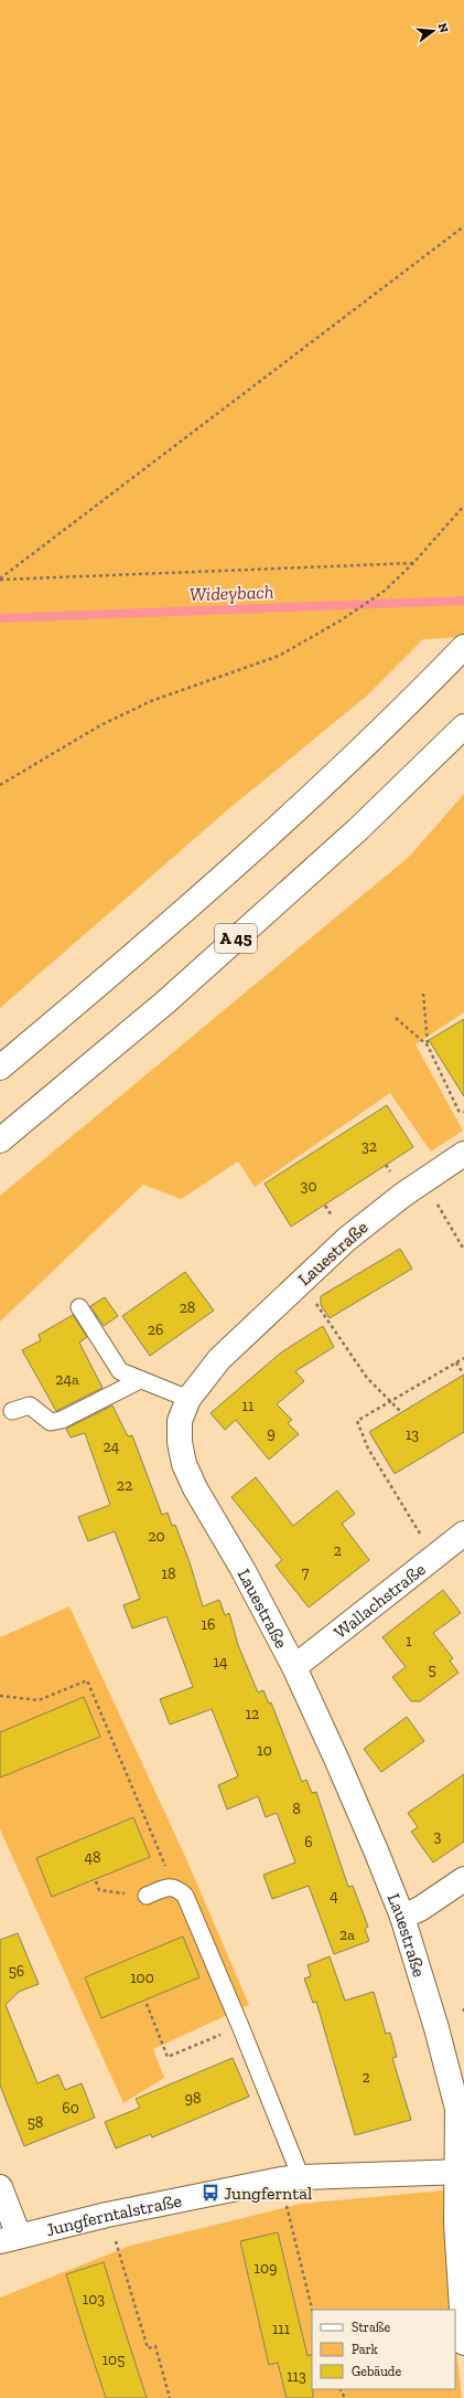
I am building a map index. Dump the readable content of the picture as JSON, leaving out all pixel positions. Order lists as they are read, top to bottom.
{
  "streets": {
    "main road": [
      "A 45",
      "Lauestraße",
      "Wallachstraße",
      "Jungferntalstraße"
    ]
  },
  "crossings": [
    ["Lauestraße", "Wallachstraße"],
    ["Lauestraße", "Jungferntalstraße"]
  ],
  "water": ["Wideybach"],
  "places": {
    "bus stop": ["Jungferntal"]
  },
  "house_numbers": [
    "32",
    "30",
    "28",
    "26",
    "24a",
    "11",
    "9",
    "13",
    "24",
    "22",
    "20",
    "2",
    "7",
    "18",
    "16",
    "1",
    "14",
    "5",
    "12",
    "10",
    "8",
    "3",
    "6",
    "48",
    "4",
    "2a",
    "56",
    "100",
    "2",
    "98",
    "60",
    "58",
    "109",
    "103",
    "111",
    "105",
    "113"
  ],
  "legend": ["Straße", "Park", "Gebäude"],
  "north": "right"
}
